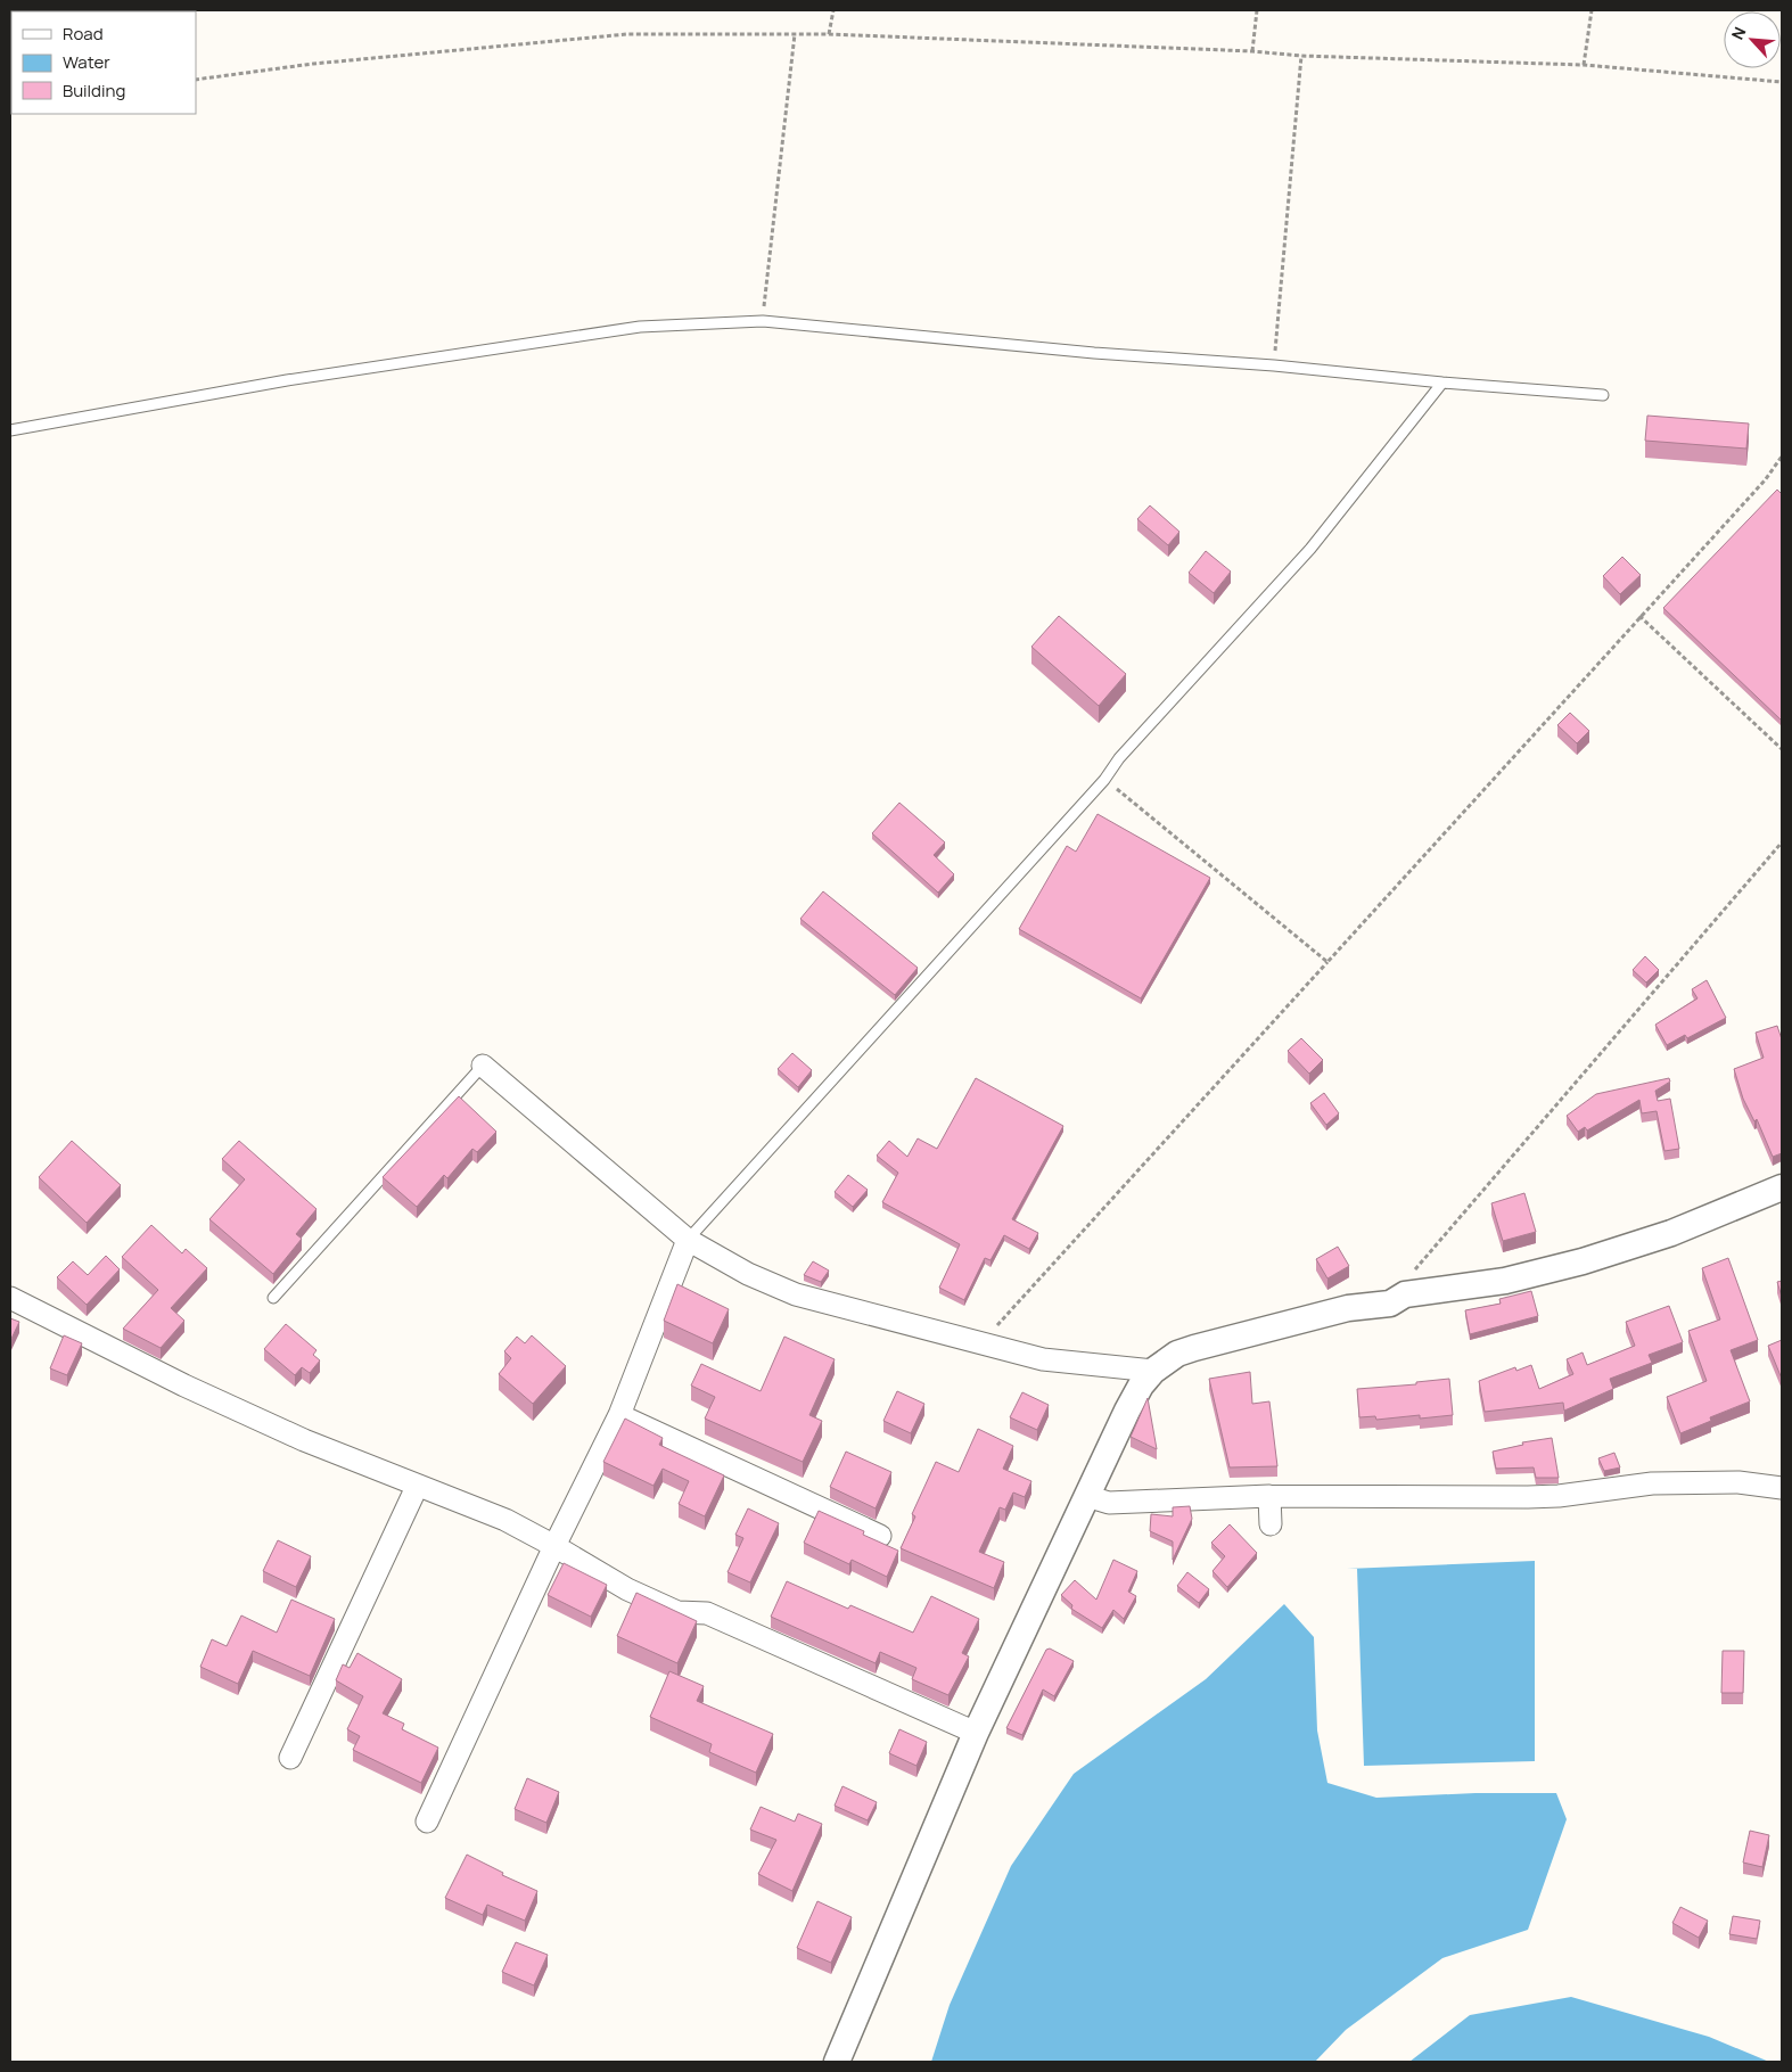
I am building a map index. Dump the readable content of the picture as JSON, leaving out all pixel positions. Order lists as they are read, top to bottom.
{
  "legend": ["Road", "Water", "Building"],
  "north": "top left"
}
